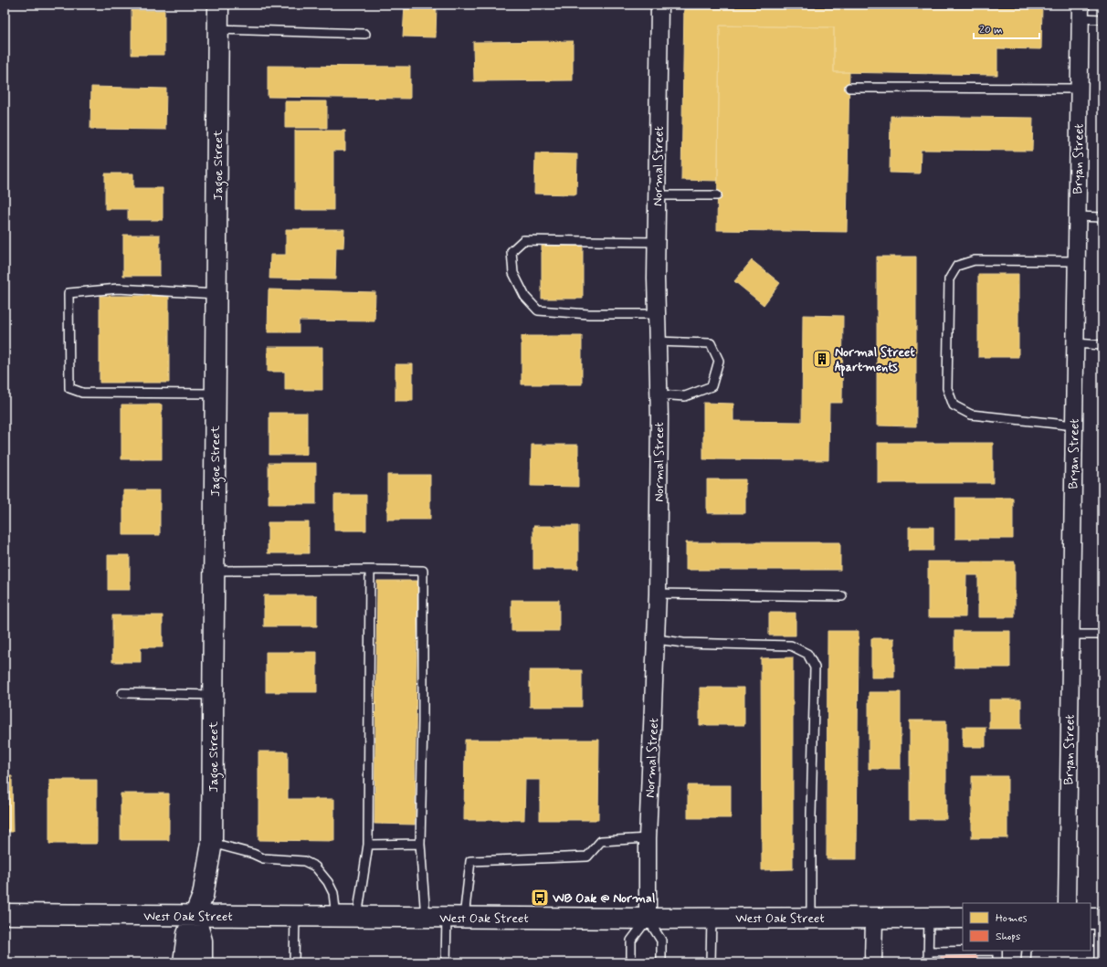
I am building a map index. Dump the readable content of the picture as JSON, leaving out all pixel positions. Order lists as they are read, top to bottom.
{
  "streets": {
    "street": [
      "Bryan Street",
      "Jagoe Street",
      "Normal Street",
      "West Oak Street"
    ]
  },
  "crossings": [
    ["Jagoe Street", "West Oak Street"],
    ["Normal Street", "West Oak Street"]
  ],
  "places": {
    "building": ["Normal Street Apartments"],
    "bus stop": ["WB Oak @ Normal"]
  },
  "legend": ["Homes", "Shops"],
  "scale_bar": "20 m"
}
